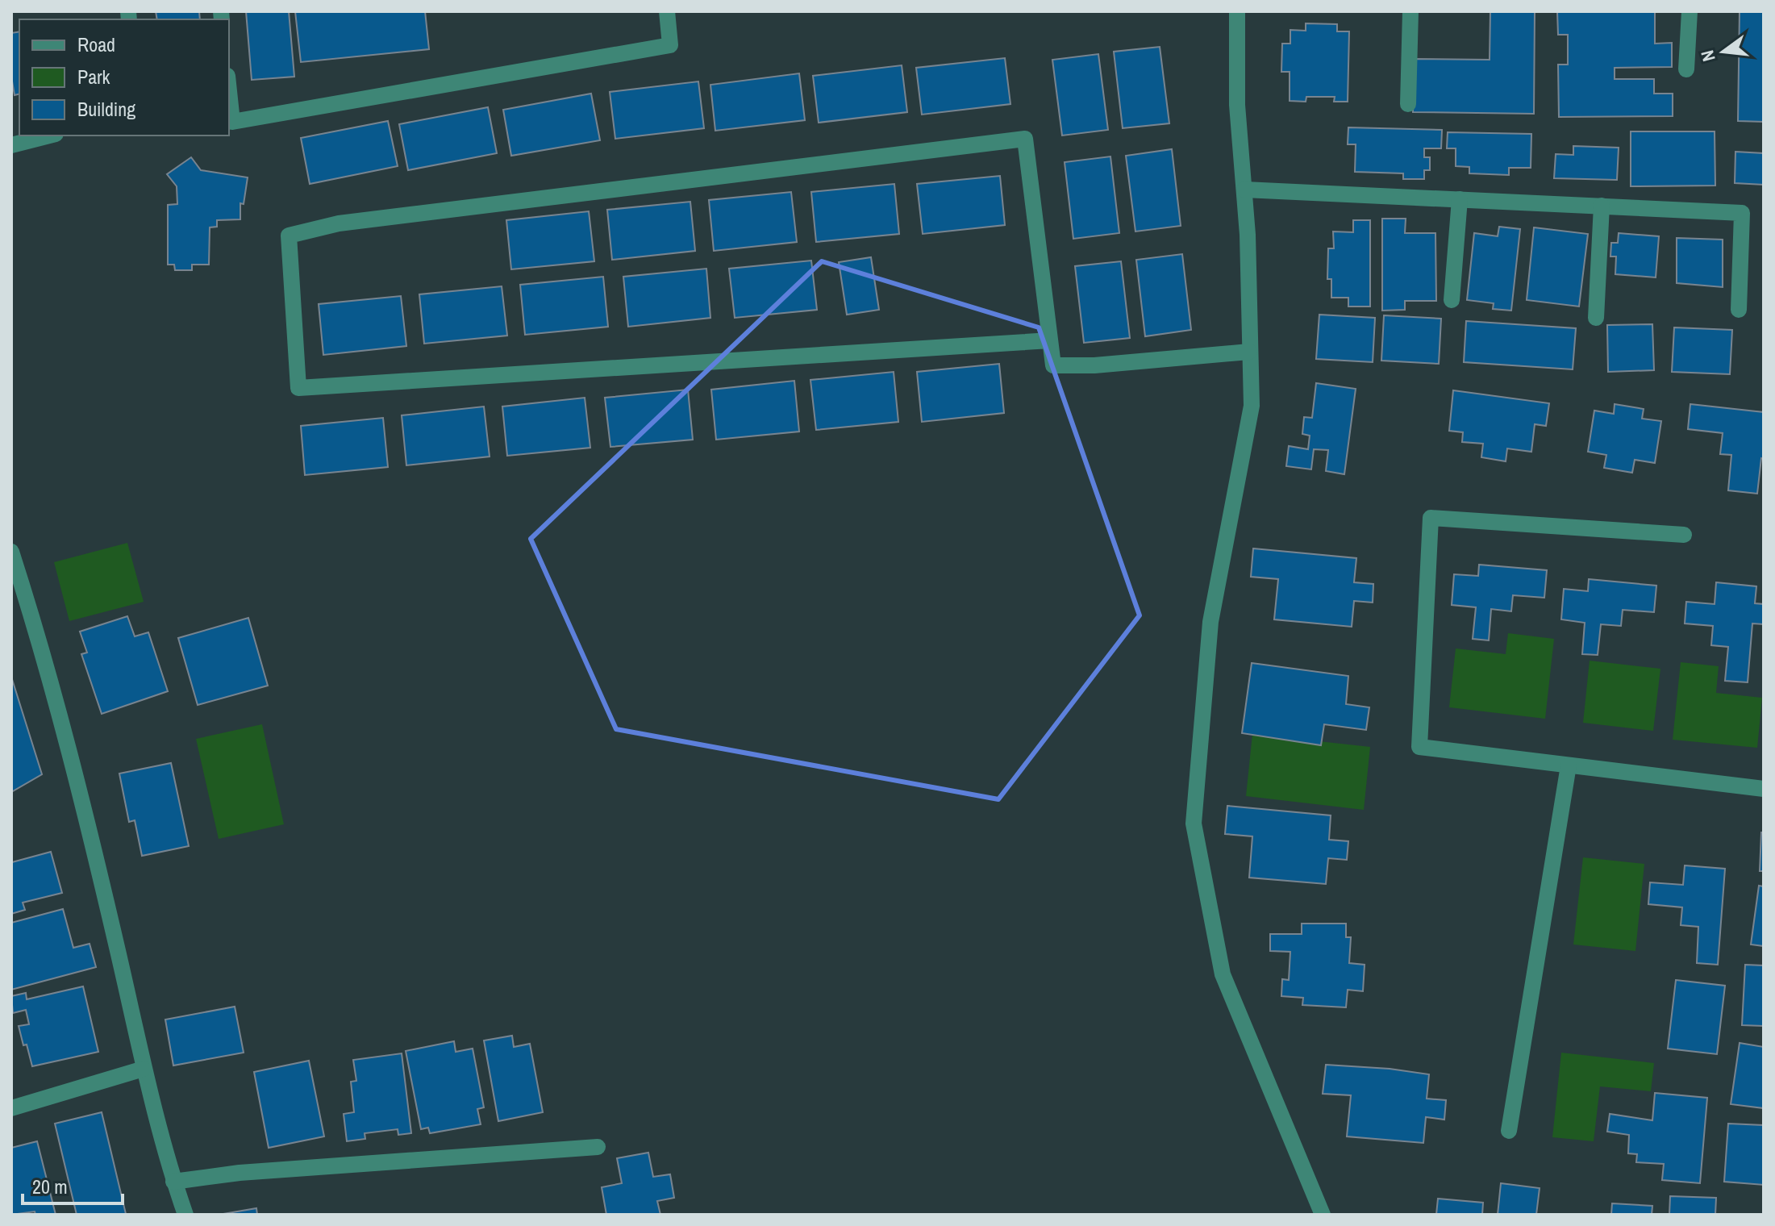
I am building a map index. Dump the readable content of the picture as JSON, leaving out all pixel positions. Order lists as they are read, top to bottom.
{
  "legend": ["Road", "Park", "Building"],
  "scale_bar": "20 m",
  "north": "left"
}
